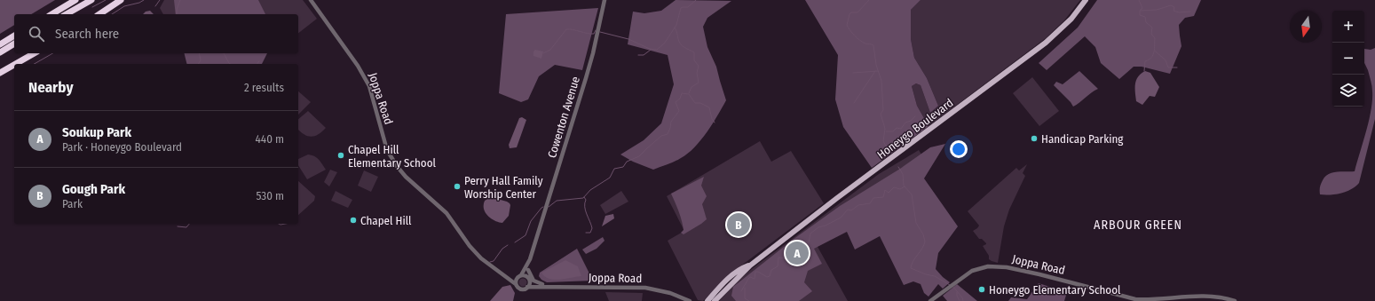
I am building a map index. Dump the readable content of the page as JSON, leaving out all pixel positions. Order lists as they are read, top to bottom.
{
  "streets": {
    "main road": ["Honeygo Boulevard"],
    "street": ["Joppa Road", "Cowenton Avenue"]
  },
  "crossings": [
    ["Joppa Road", "Cowenton Avenue"]
  ],
  "districts": ["ARBOUR GREEN"],
  "places": [
    "Handicap Parking",
    "Chapel Hill Elementary School",
    "Perry Hall Family Worship Center",
    "Chapel Hill",
    "Honeygo Elementary School"
  ],
  "north": "bottom",
  "page": {
    "map_buttons": ["+", "−"],
    "search": "Search here",
    "heading": ["Nearby", "2 results"],
    "list": [
      {
        "mark": "A",
        "name": "Soukup Park",
        "note": "Park · Honeygo Boulevard",
        "value": "440 m"
      },
      {
        "mark": "B",
        "name": "Gough Park",
        "note": "Park",
        "value": "530 m"
      }
    ],
    "pins": ["B", "A"]
  }
}
